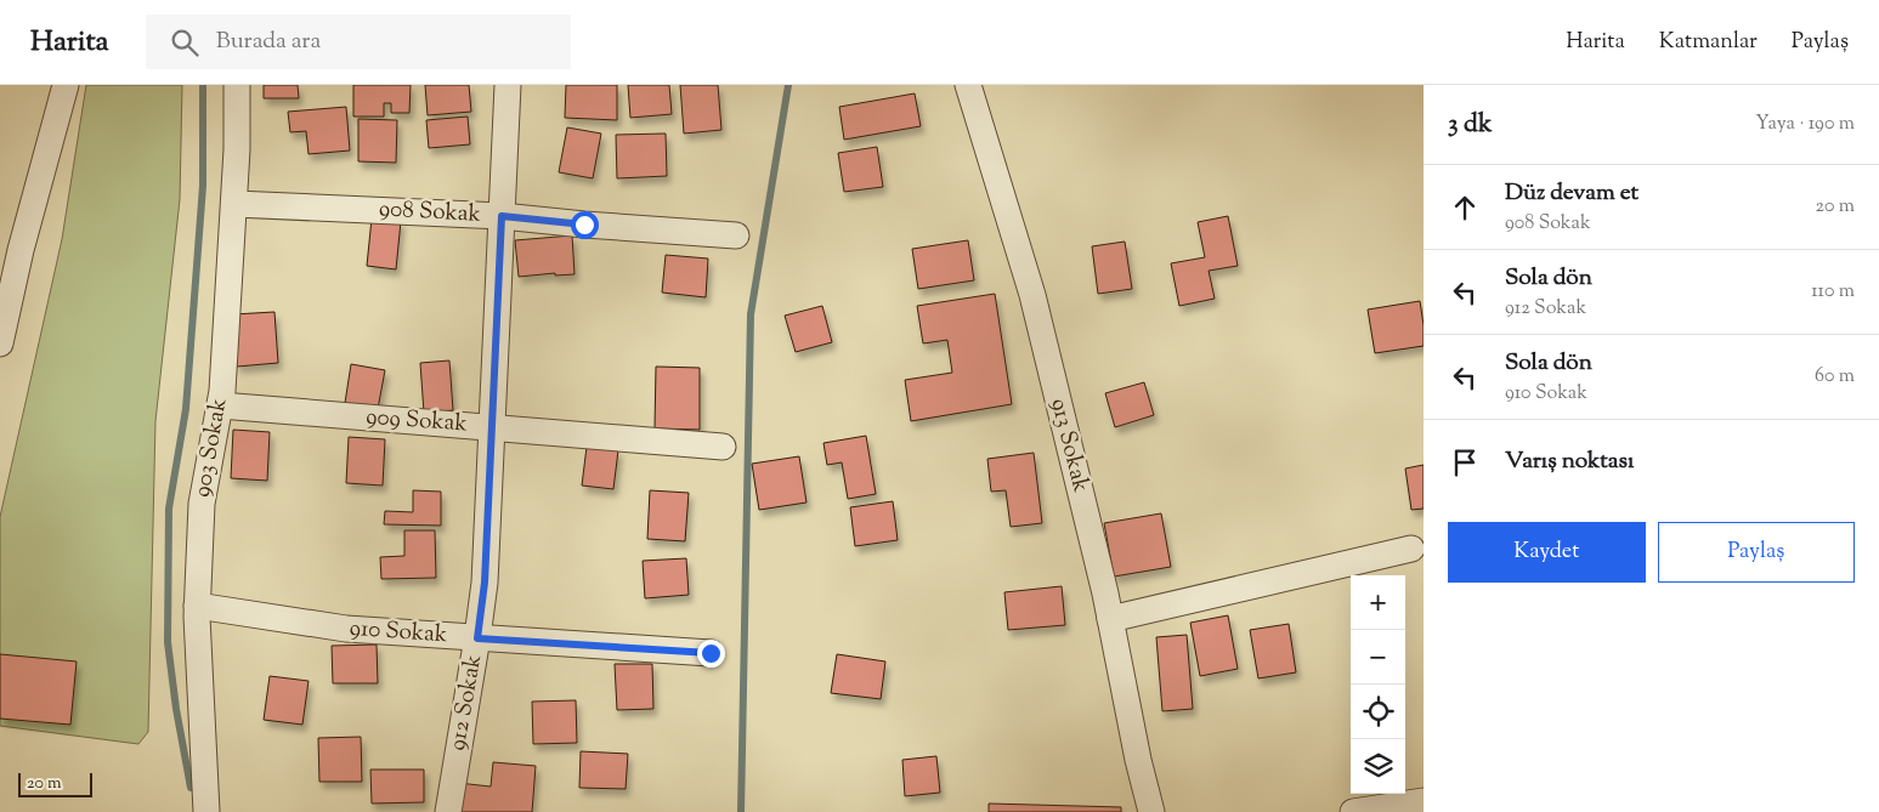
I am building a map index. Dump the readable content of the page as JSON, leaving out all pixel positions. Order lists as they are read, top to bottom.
{
  "streets": {
    "street": [
      "908 Sokak",
      "909 Sokak",
      "913 Sokak",
      "903 Sokak",
      "910 Sokak",
      "912 Sokak"
    ]
  },
  "crossings": [
    ["908 Sokak", "903 Sokak"],
    ["908 Sokak", "912 Sokak"],
    ["909 Sokak", "903 Sokak"],
    ["909 Sokak", "912 Sokak"],
    ["903 Sokak", "910 Sokak"],
    ["910 Sokak", "912 Sokak"]
  ],
  "scale_bar": "20 m",
  "page": {
    "header": "Harita",
    "search": "Burada ara",
    "nav": ["Harita", "Katmanlar", "Paylaş"],
    "heading": ["3 dk", "Yaya · 190 m"],
    "list": [
      ["Düz devam et", "908 Sokak", "20 m"],
      ["Sola dön", "912 Sokak", "110 m"],
      ["Sola dön", "910 Sokak", "60 m"],
      "Varış noktası"
    ],
    "buttons": ["Kaydet", "Paylaş"],
    "map_buttons": ["+", "−"],
    "scale": "20 m"
  }
}
